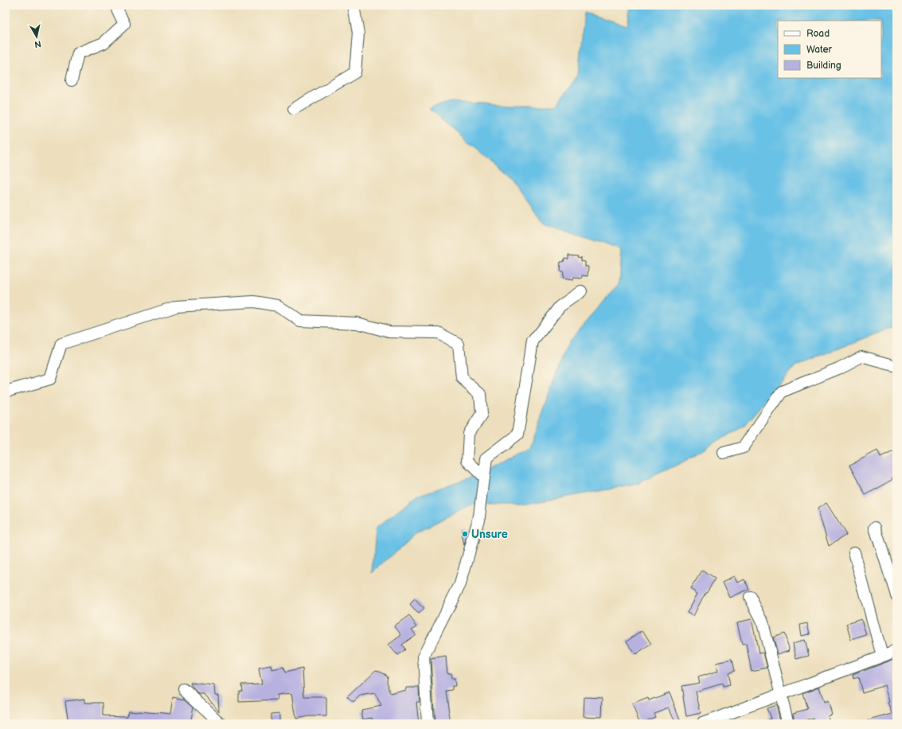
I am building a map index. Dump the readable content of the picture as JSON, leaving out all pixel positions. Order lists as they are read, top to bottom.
{
  "places": ["Unsure"],
  "legend": ["Road", "Water", "Building"],
  "north": "bottom"
}
